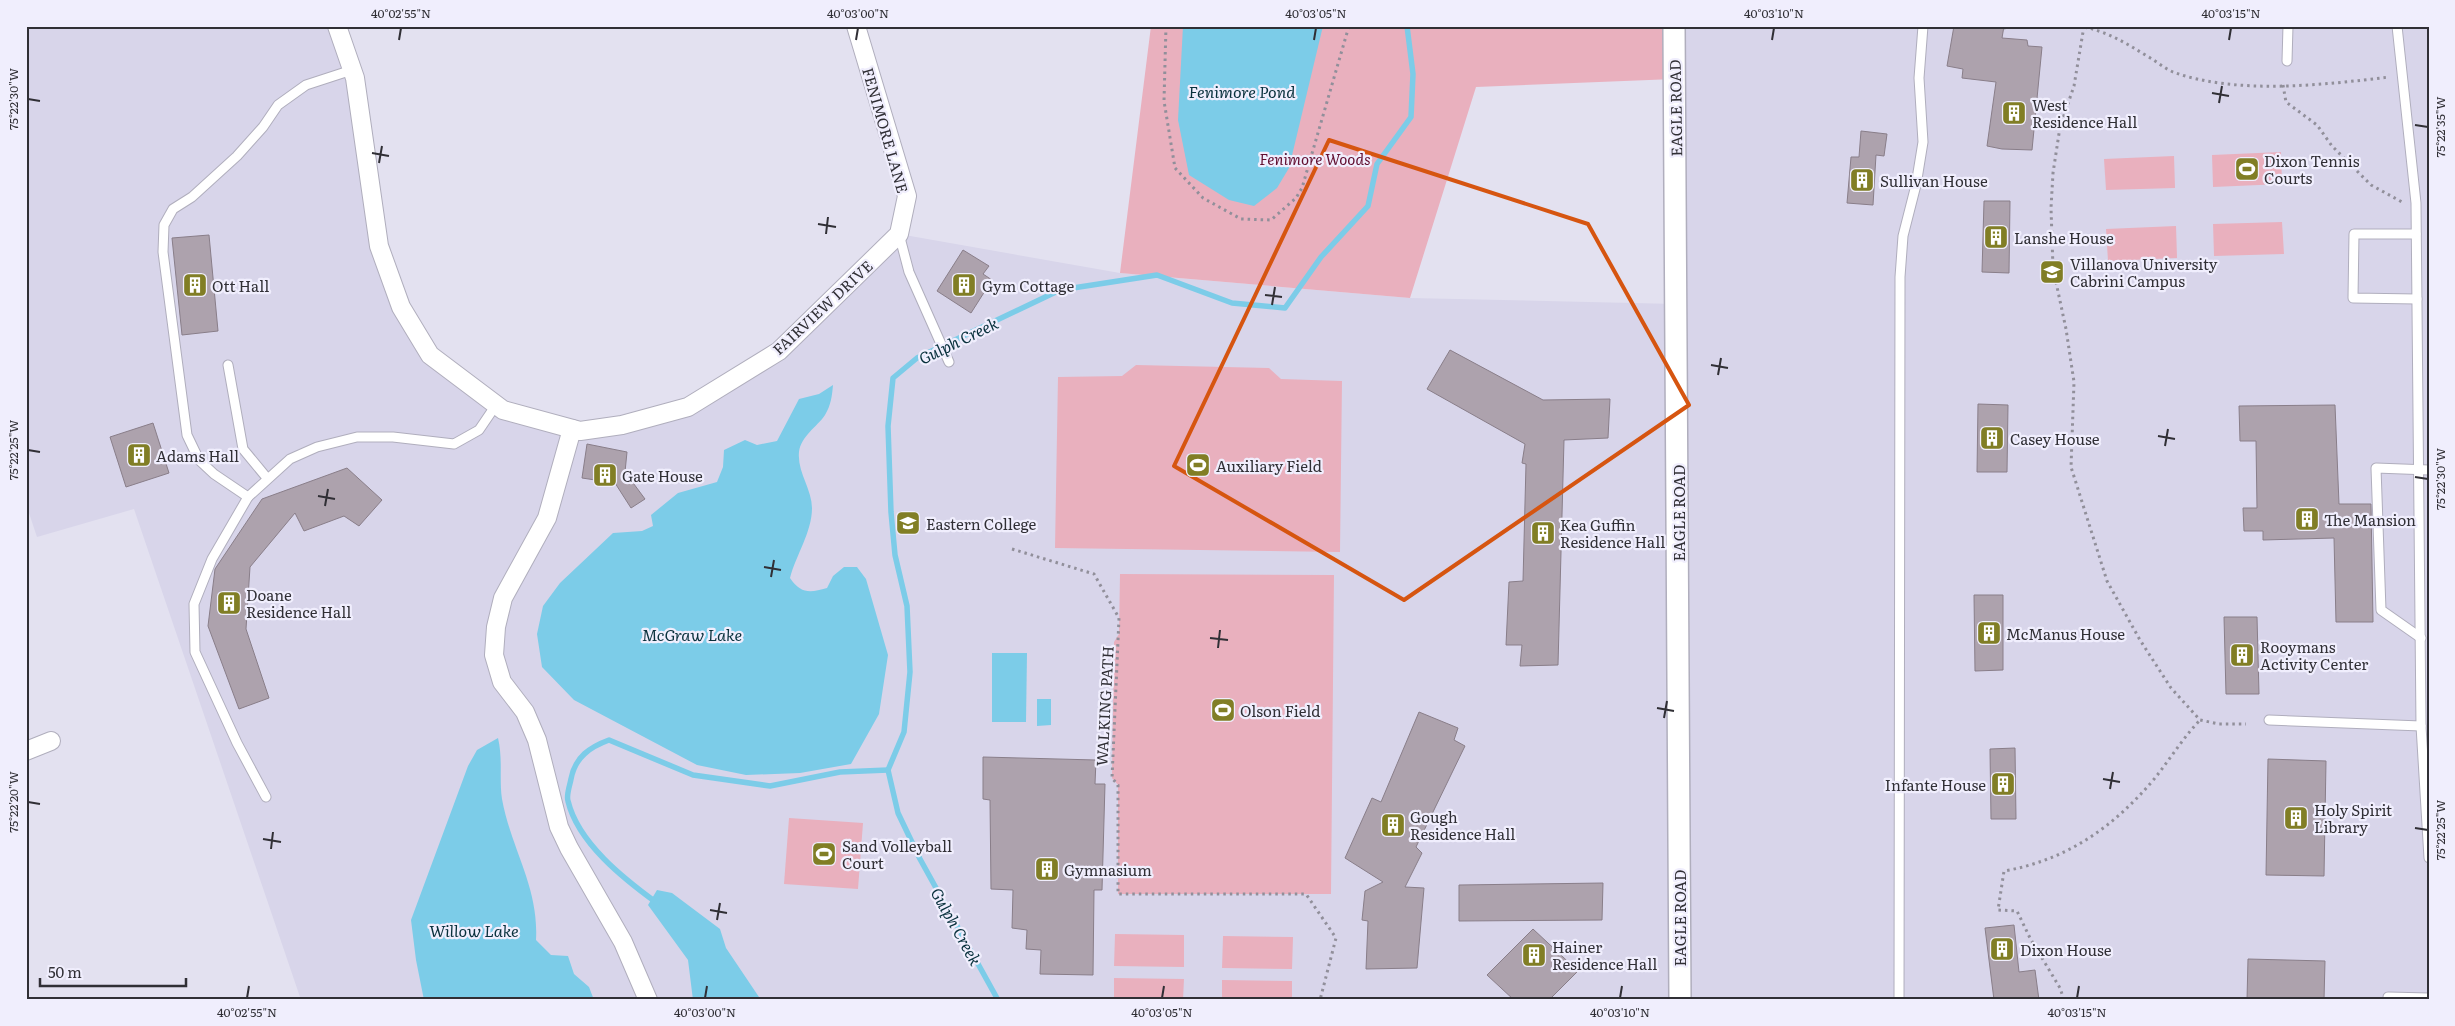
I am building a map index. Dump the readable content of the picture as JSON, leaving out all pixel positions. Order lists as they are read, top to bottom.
{
  "streets": {
    "street": ["EAGLE ROAD", "FENIMORE LANE", "FAIRVIEW DRIVE"],
    "path": ["WALKING PATH"]
  },
  "crossings": [
    ["FENIMORE LANE", "FAIRVIEW DRIVE"]
  ],
  "water": [
    "Fenimore Pond",
    "Gulph Creek",
    "McGraw Lake",
    "Willow Lake"
  ],
  "parks": ["Fenimore Woods"],
  "places": {
    "building": [
      "West Residence Hall",
      "Sullivan House",
      "Lanshe House",
      "Ott Hall",
      "Gym Cottage",
      "Casey House",
      "Adams Hall",
      "Gate House",
      "The Mansion",
      "Kea Guffin Residence Hall",
      "Doane Residence Hall",
      "McManus House",
      "Rooymans Activity Center",
      "Infante House",
      "Holy Spirit Library",
      "Gough Residence Hall",
      "Gymnasium",
      "Dixon House",
      "Hainer Residence Hall"
    ],
    "sports": [
      "Dixon Tennis Courts",
      "Auxiliary Field",
      "Olson Field",
      "Sand Volleyball Court"
    ],
    "school or university": ["Villanova University Cabrini Campus", "Eastern College"]
  },
  "scale_bar": "50 m",
  "coordinates": [
    "40°02'55\"N",
    "40°03'00\"N",
    "40°03'05\"N",
    "40°03'10\"N",
    "40°03'15\"N",
    "75°22'30\"W",
    "75°22'35\"W",
    "75°22'25\"W",
    "75°22'20\"W"
  ]
}
